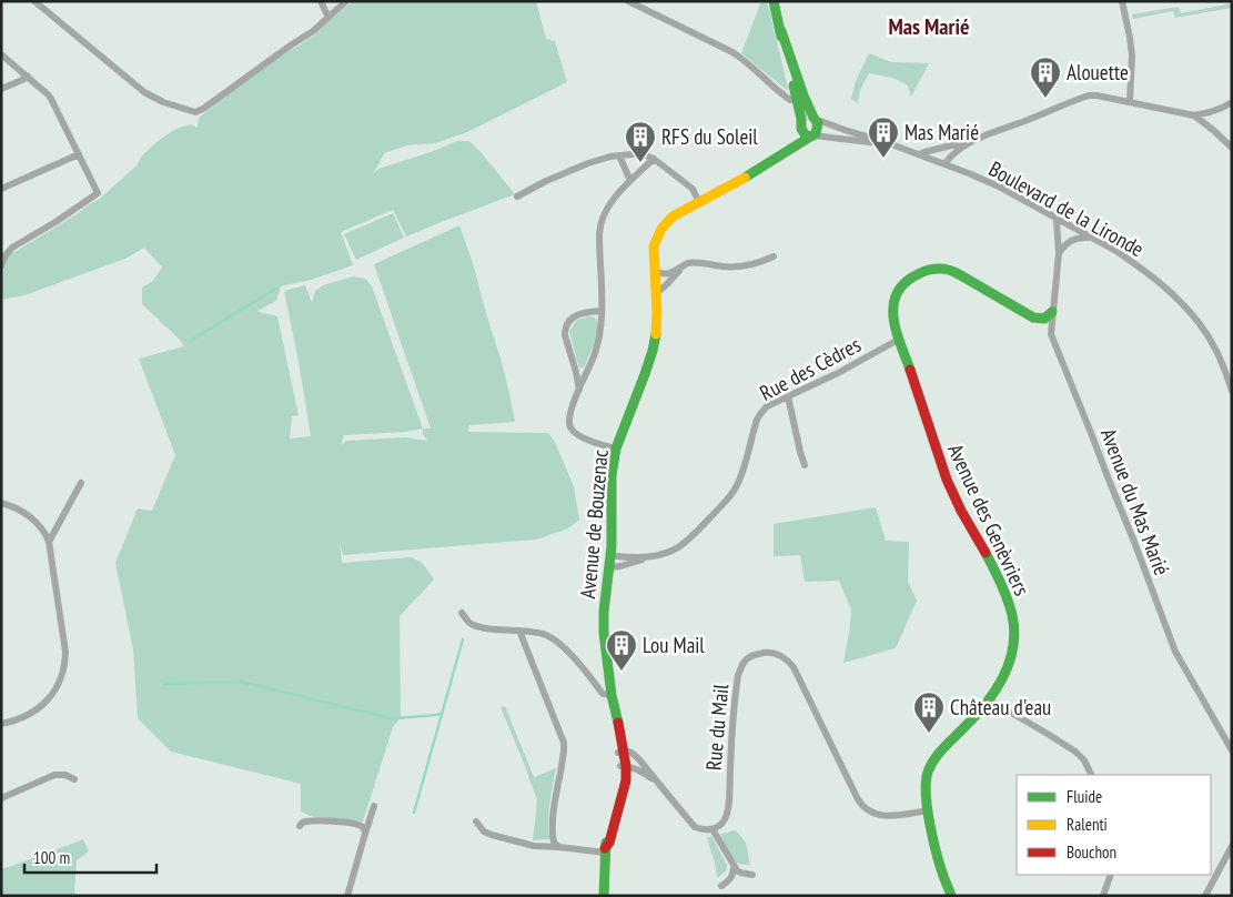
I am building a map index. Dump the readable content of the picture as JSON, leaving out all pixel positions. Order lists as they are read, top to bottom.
{
  "streets": {
    "street": [
      "Boulevard de la Lironde",
      "Rue des Cèdres",
      "Avenue du Mas Marié",
      "Avenue des Genèvriers",
      "Avenue de Bouzenac",
      "Rue du Mail"
    ]
  },
  "crossings": [
    ["Boulevard de la Lironde", "Avenue du Mas Marié"],
    ["Boulevard de la Lironde", "Avenue de Bouzenac"],
    ["Rue des Cèdres", "Avenue des Genèvriers"],
    ["Rue des Cèdres", "Avenue de Bouzenac"],
    ["Avenue du Mas Marié", "Avenue des Genèvriers"],
    ["Avenue des Genèvriers", "Rue du Mail"]
  ],
  "districts": ["Mas Marié"],
  "places": {
    "building": [
      "Alouette",
      "Mas Marié",
      "RFS du Soleil",
      "Lou Mail",
      "Château d'eau"
    ]
  },
  "legend": ["Fluide", "Ralenti", "Bouchon"],
  "scale_bar": "100 m"
}
